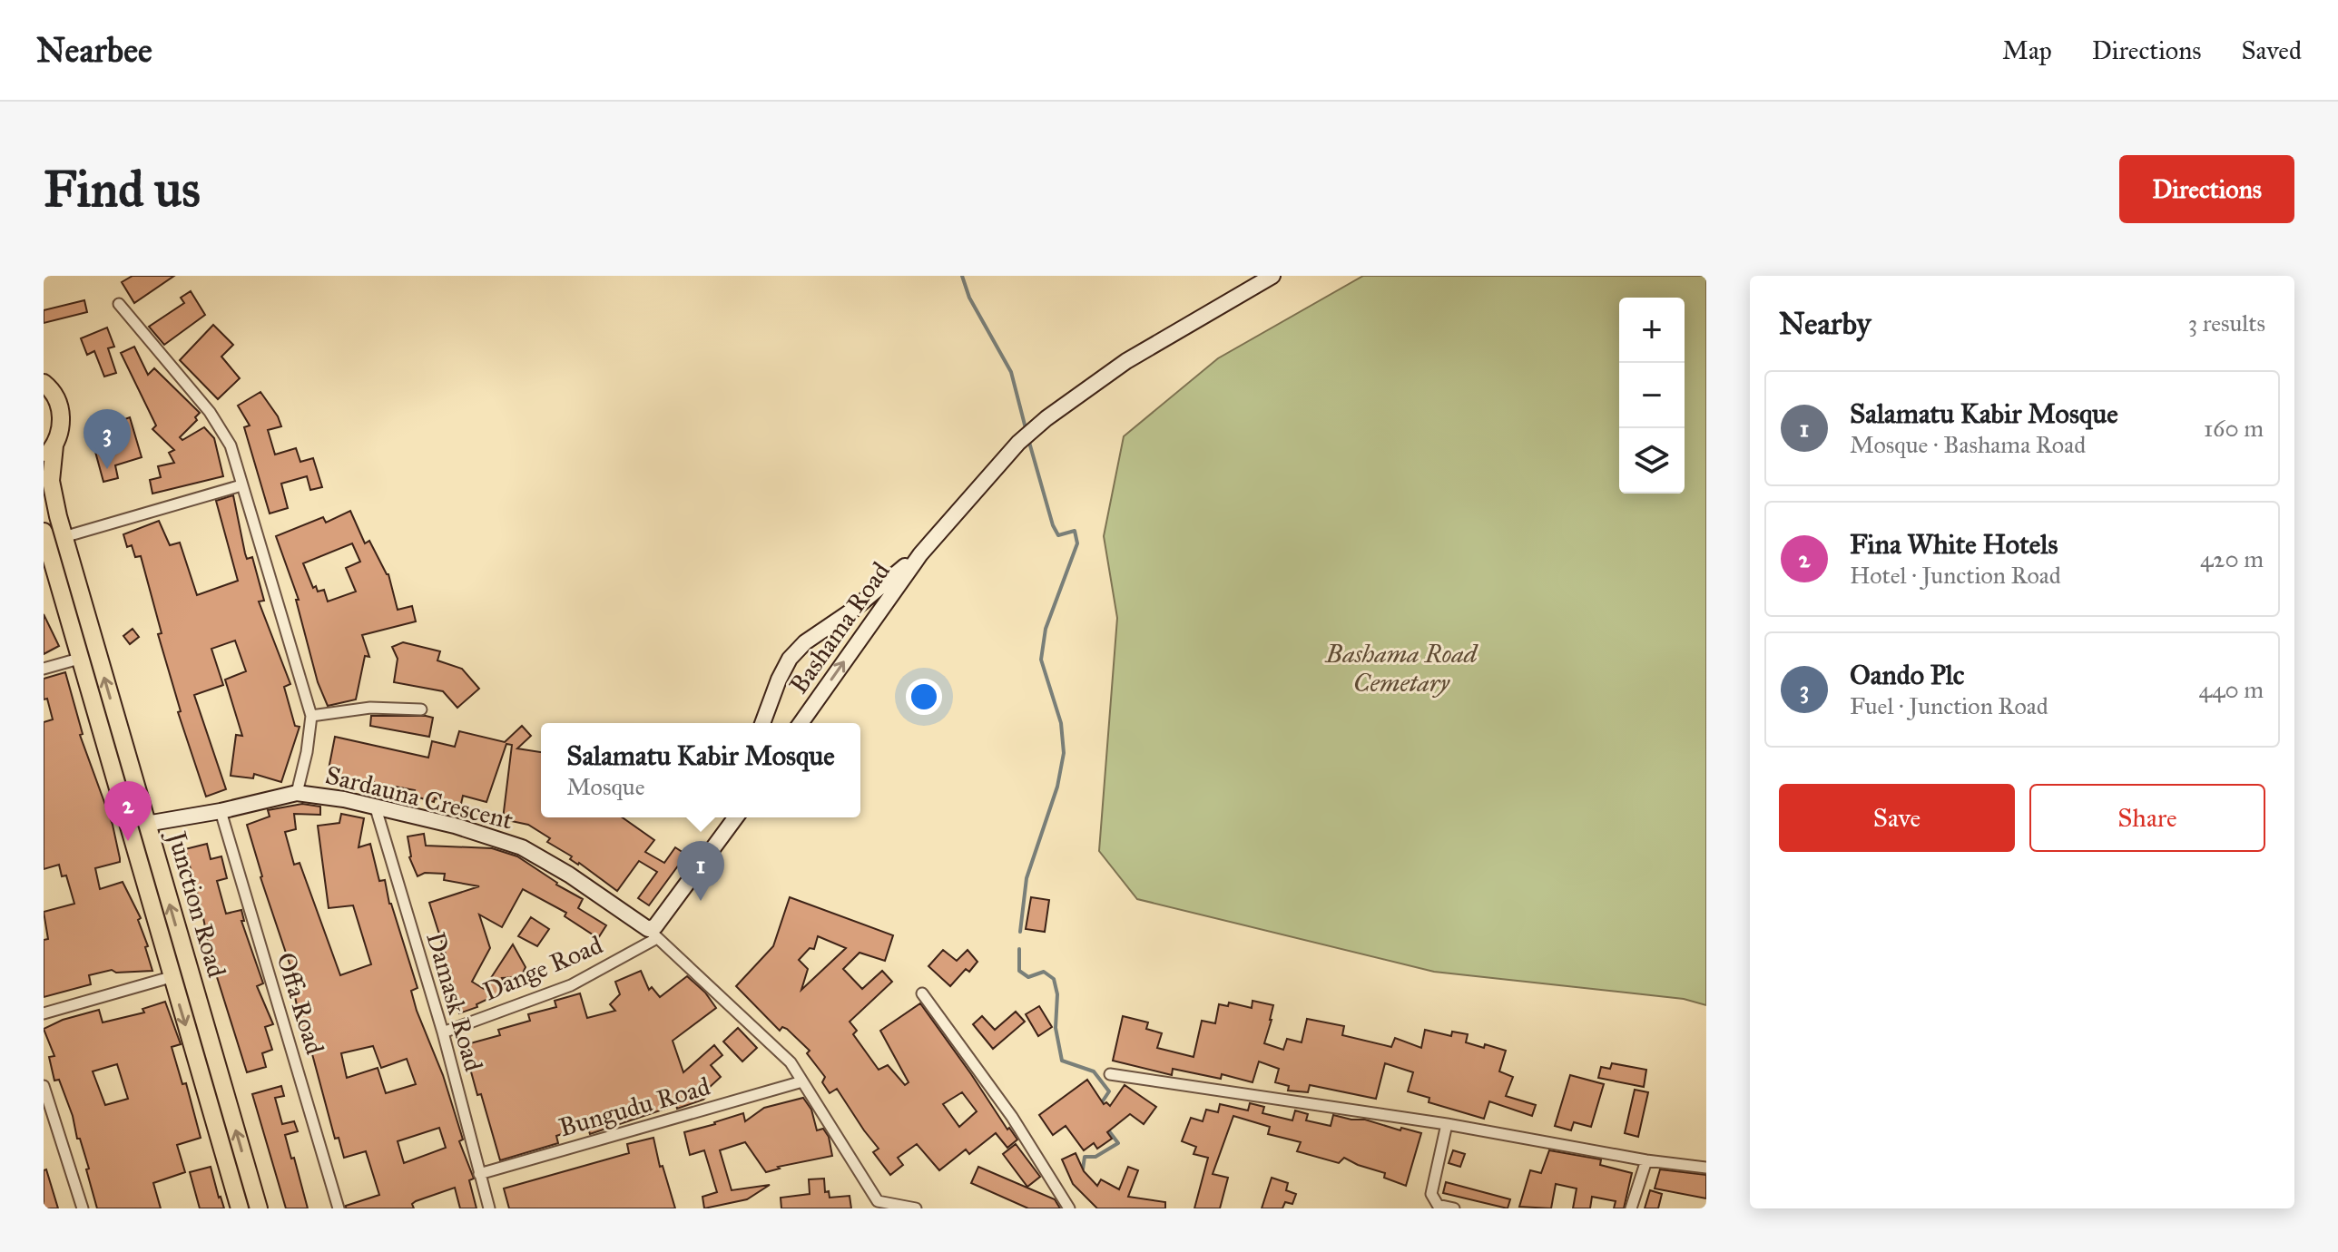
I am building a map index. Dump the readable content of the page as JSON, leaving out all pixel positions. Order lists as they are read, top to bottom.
{
  "streets": {
    "main road": ["Junction Road"],
    "street": [
      "Bashama Road",
      "Sardauna Crescent",
      "Dange Road",
      "Damask Road",
      "Offa Road",
      "Bungudu Road"
    ]
  },
  "crossings": [
    ["Sardauna Crescent", "Junction Road"],
    ["Sardauna Crescent", "Dange Road"],
    ["Sardauna Crescent", "Damask Road"],
    ["Sardauna Crescent", "Offa Road"],
    ["Sardauna Crescent", "Bungudu Road"],
    ["Dange Road", "Damask Road"],
    ["Damask Road", "Bungudu Road"]
  ],
  "parks": ["Bashama Road Cemetary"],
  "page": {
    "header": "Nearbee",
    "nav": ["Map", "Directions", "Saved"],
    "buttons": [
      "Directions",
      ["Save", "Share"]
    ],
    "title": "Find us",
    "heading": ["Nearby", "3 results"],
    "map_buttons": ["+", "−"],
    "list": [
      {
        "mark": "1",
        "name": "Salamatu Kabir Mosque",
        "note": "Mosque · Bashama Road",
        "value": "160 m"
      },
      {
        "mark": "2",
        "name": "Fina White Hotels",
        "note": "Hotel · Junction Road",
        "value": "420 m"
      },
      {
        "mark": "3",
        "name": "Oando Plc",
        "note": "Fuel · Junction Road",
        "value": "440 m"
      }
    ],
    "pins": ["3", "2", "1"],
    "popup": ["Salamatu Kabir Mosque", "Mosque"]
  }
}
